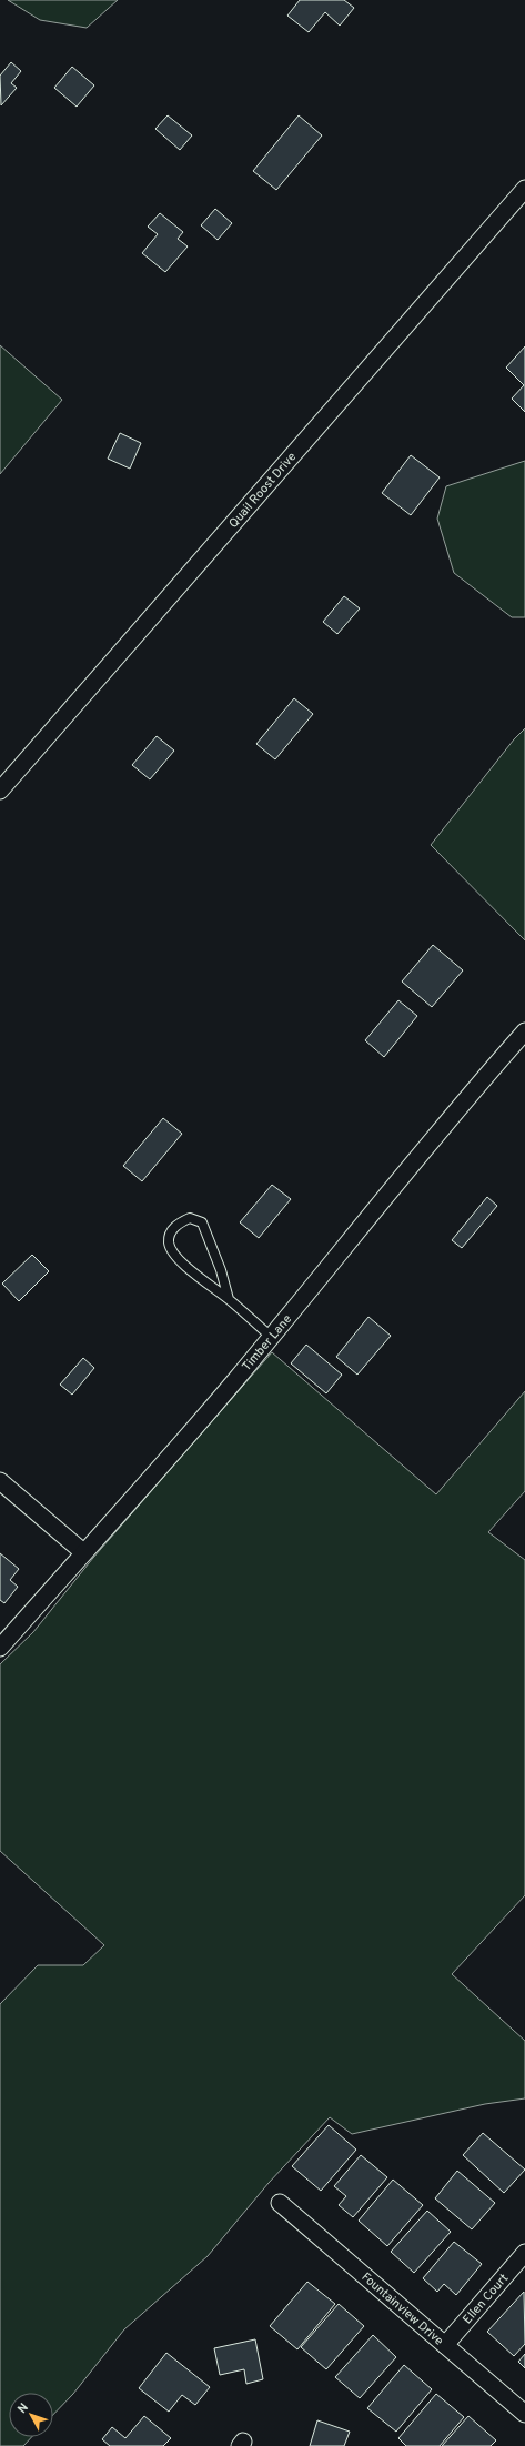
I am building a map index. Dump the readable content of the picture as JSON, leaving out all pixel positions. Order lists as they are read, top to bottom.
{
  "streets": {
    "street": [
      "Quail Roost Drive",
      "Timber Lane",
      "Ellen Court",
      "Fountainview Drive"
    ]
  },
  "crossings": [
    ["Ellen Court", "Fountainview Drive"]
  ],
  "north": "top left"
}
